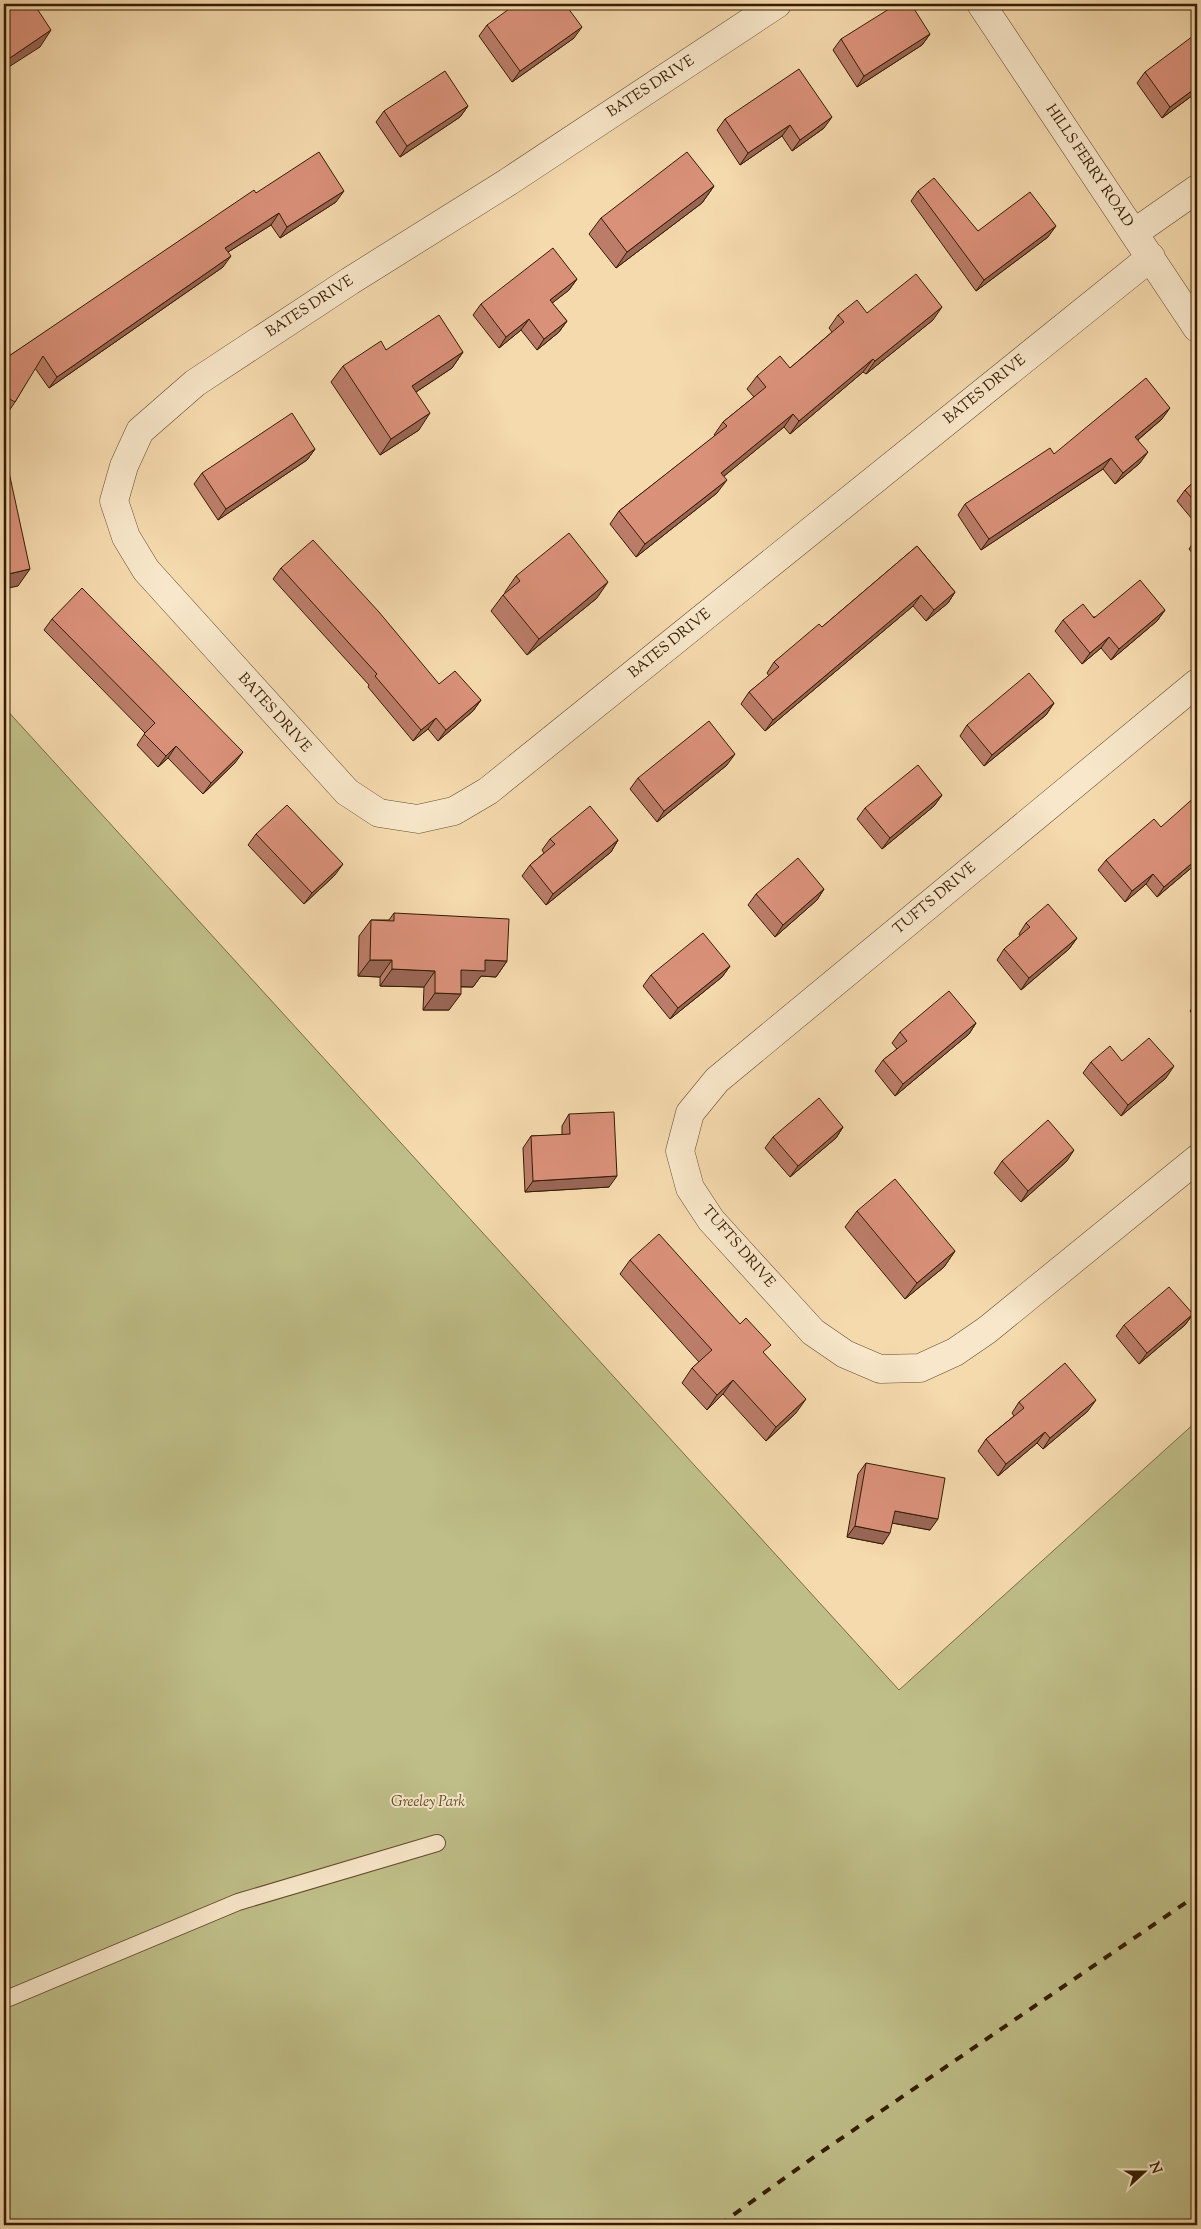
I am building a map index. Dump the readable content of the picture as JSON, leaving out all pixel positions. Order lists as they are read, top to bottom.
{
  "streets": {
    "street": ["BATES DRIVE", "HILLS FERRY ROAD", "TUFTS DRIVE"]
  },
  "crossings": [
    ["BATES DRIVE", "HILLS FERRY ROAD"]
  ],
  "parks": ["Greeley Park"],
  "north": "right"
}
